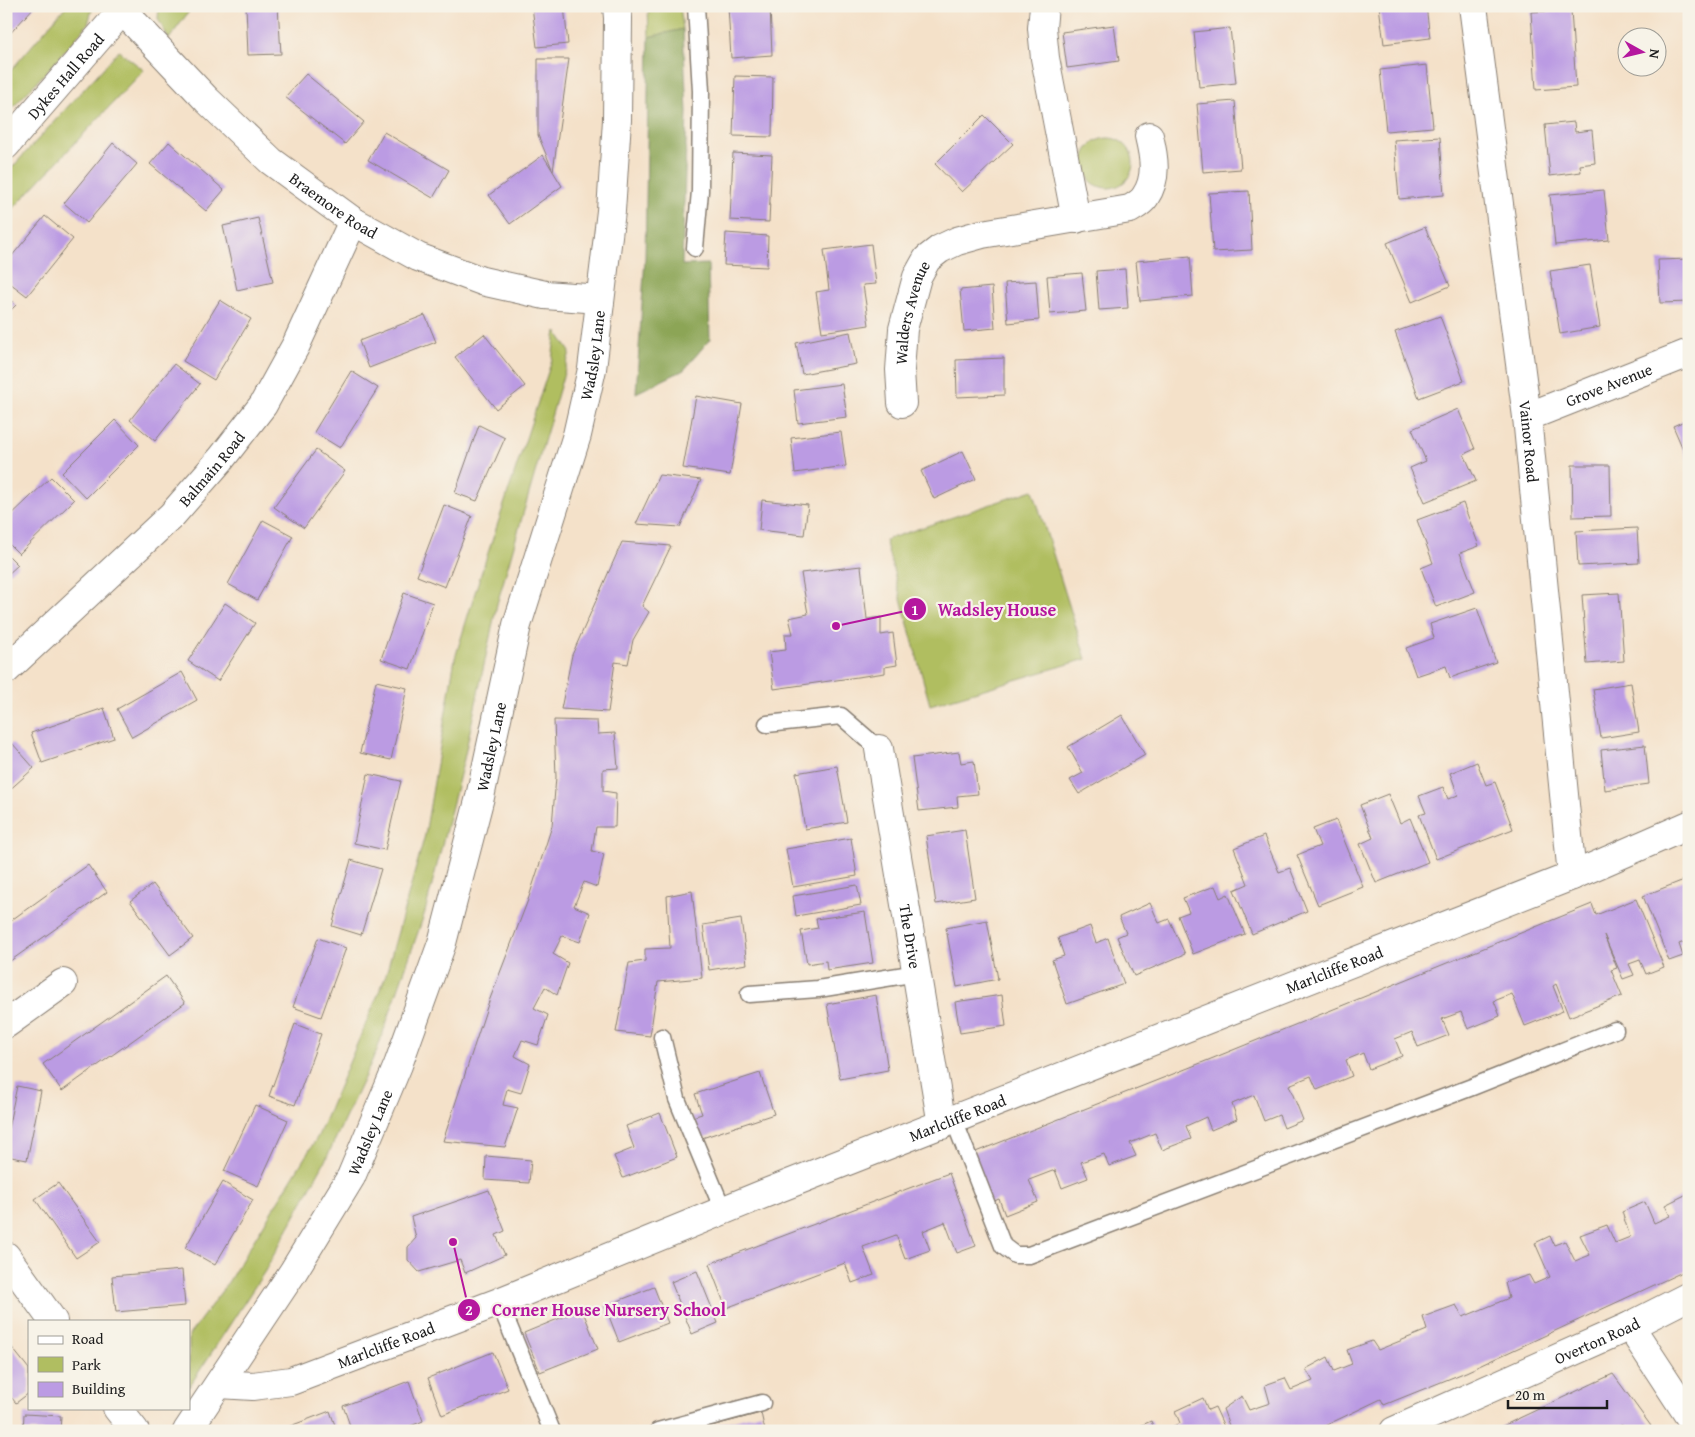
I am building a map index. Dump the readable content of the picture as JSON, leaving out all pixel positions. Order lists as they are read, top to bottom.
{
  "streets": {
    "street": [
      "Dykes Hall Road",
      "Braemore Road",
      "Walders Avenue",
      "Wadsley Lane",
      "Grove Avenue",
      "Vainor Road",
      "Balmain Road",
      "The Drive",
      "Marlcliffe Road",
      "Overton Road"
    ]
  },
  "crossings": [
    ["Dykes Hall Road", "Braemore Road"],
    ["Braemore Road", "Wadsley Lane"],
    ["Braemore Road", "Balmain Road"],
    ["Wadsley Lane", "Marlcliffe Road"],
    ["Grove Avenue", "Vainor Road"],
    ["Vainor Road", "Marlcliffe Road"],
    ["The Drive", "Marlcliffe Road"]
  ],
  "places": ["Wadsley House", "Corner House Nursery School"],
  "legend": ["Road", "Park", "Building"],
  "scale_bar": "20 m",
  "north": "right"
}
